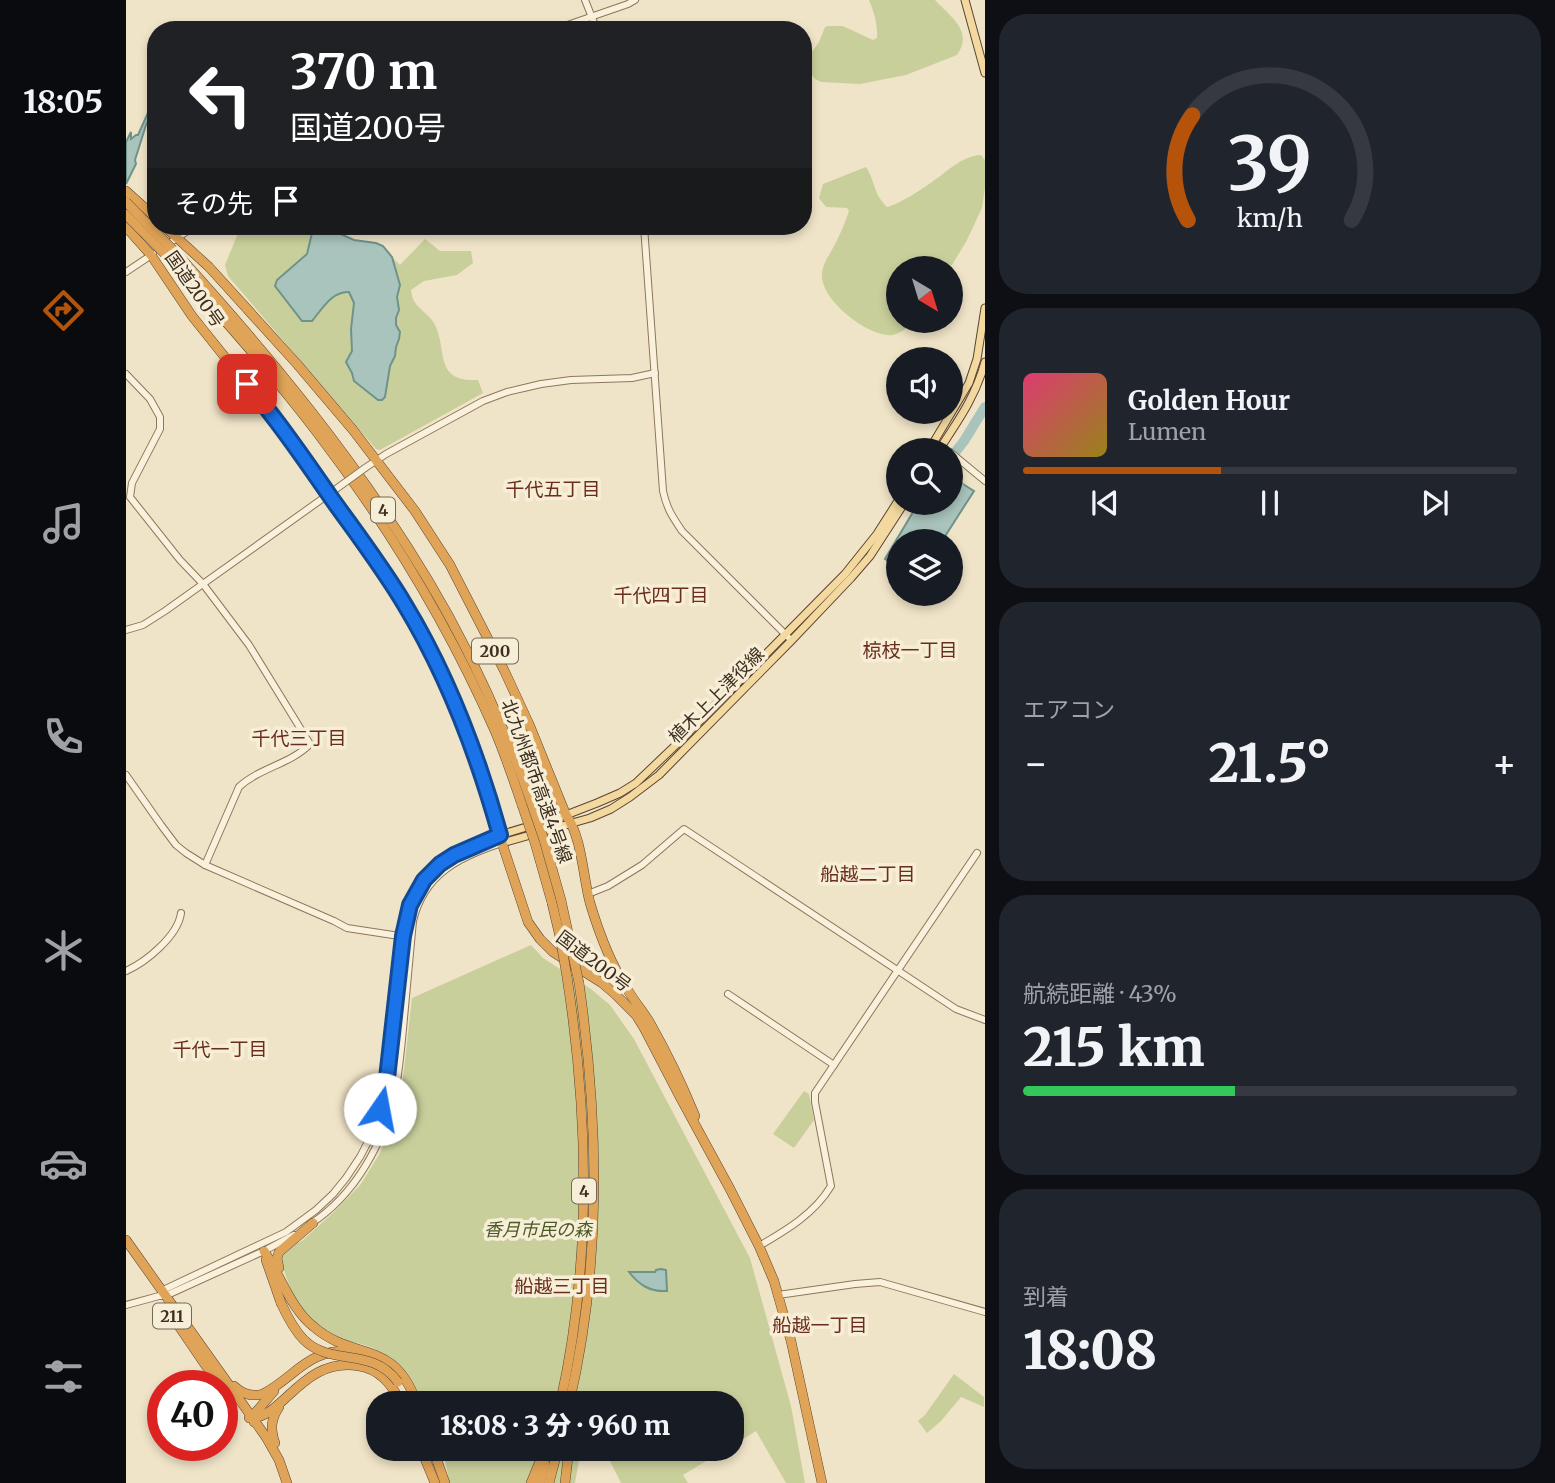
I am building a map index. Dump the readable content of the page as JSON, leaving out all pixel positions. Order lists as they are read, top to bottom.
{
  "streets": {
    "highway": [
      "国道200号",
      "4",
      "200",
      "北九州都市高速4号線",
      "211"
    ],
    "main road": ["植木上上津役線"]
  },
  "crossings": [
    ["国道200号", "植木上上津役線"]
  ],
  "districts": [
    "千代五丁目",
    "千代四丁目",
    "椋枝一丁目",
    "千代三丁目",
    "船越二丁目",
    "千代一丁目",
    "船越三丁目",
    "船越一丁目"
  ],
  "parks": ["香月市民の森"],
  "north": "bottom right",
  "page": {
    "tabs": "18:05",
    "turn": ["370 m", "国道200号"],
    "then": "その先",
    "song": ["Golden Hour", "Lumen"],
    "tile": [
      "エアコン",
      ["航続距離 · 43%", "215 km"],
      ["到着", "18:08"]
    ],
    "heat": ["−", "21.5°", "+"],
    "limit": "40",
    "trip": "18:08 · 3 分 · 960 m",
    "gauge": ["39", "km/h"]
  }
}
